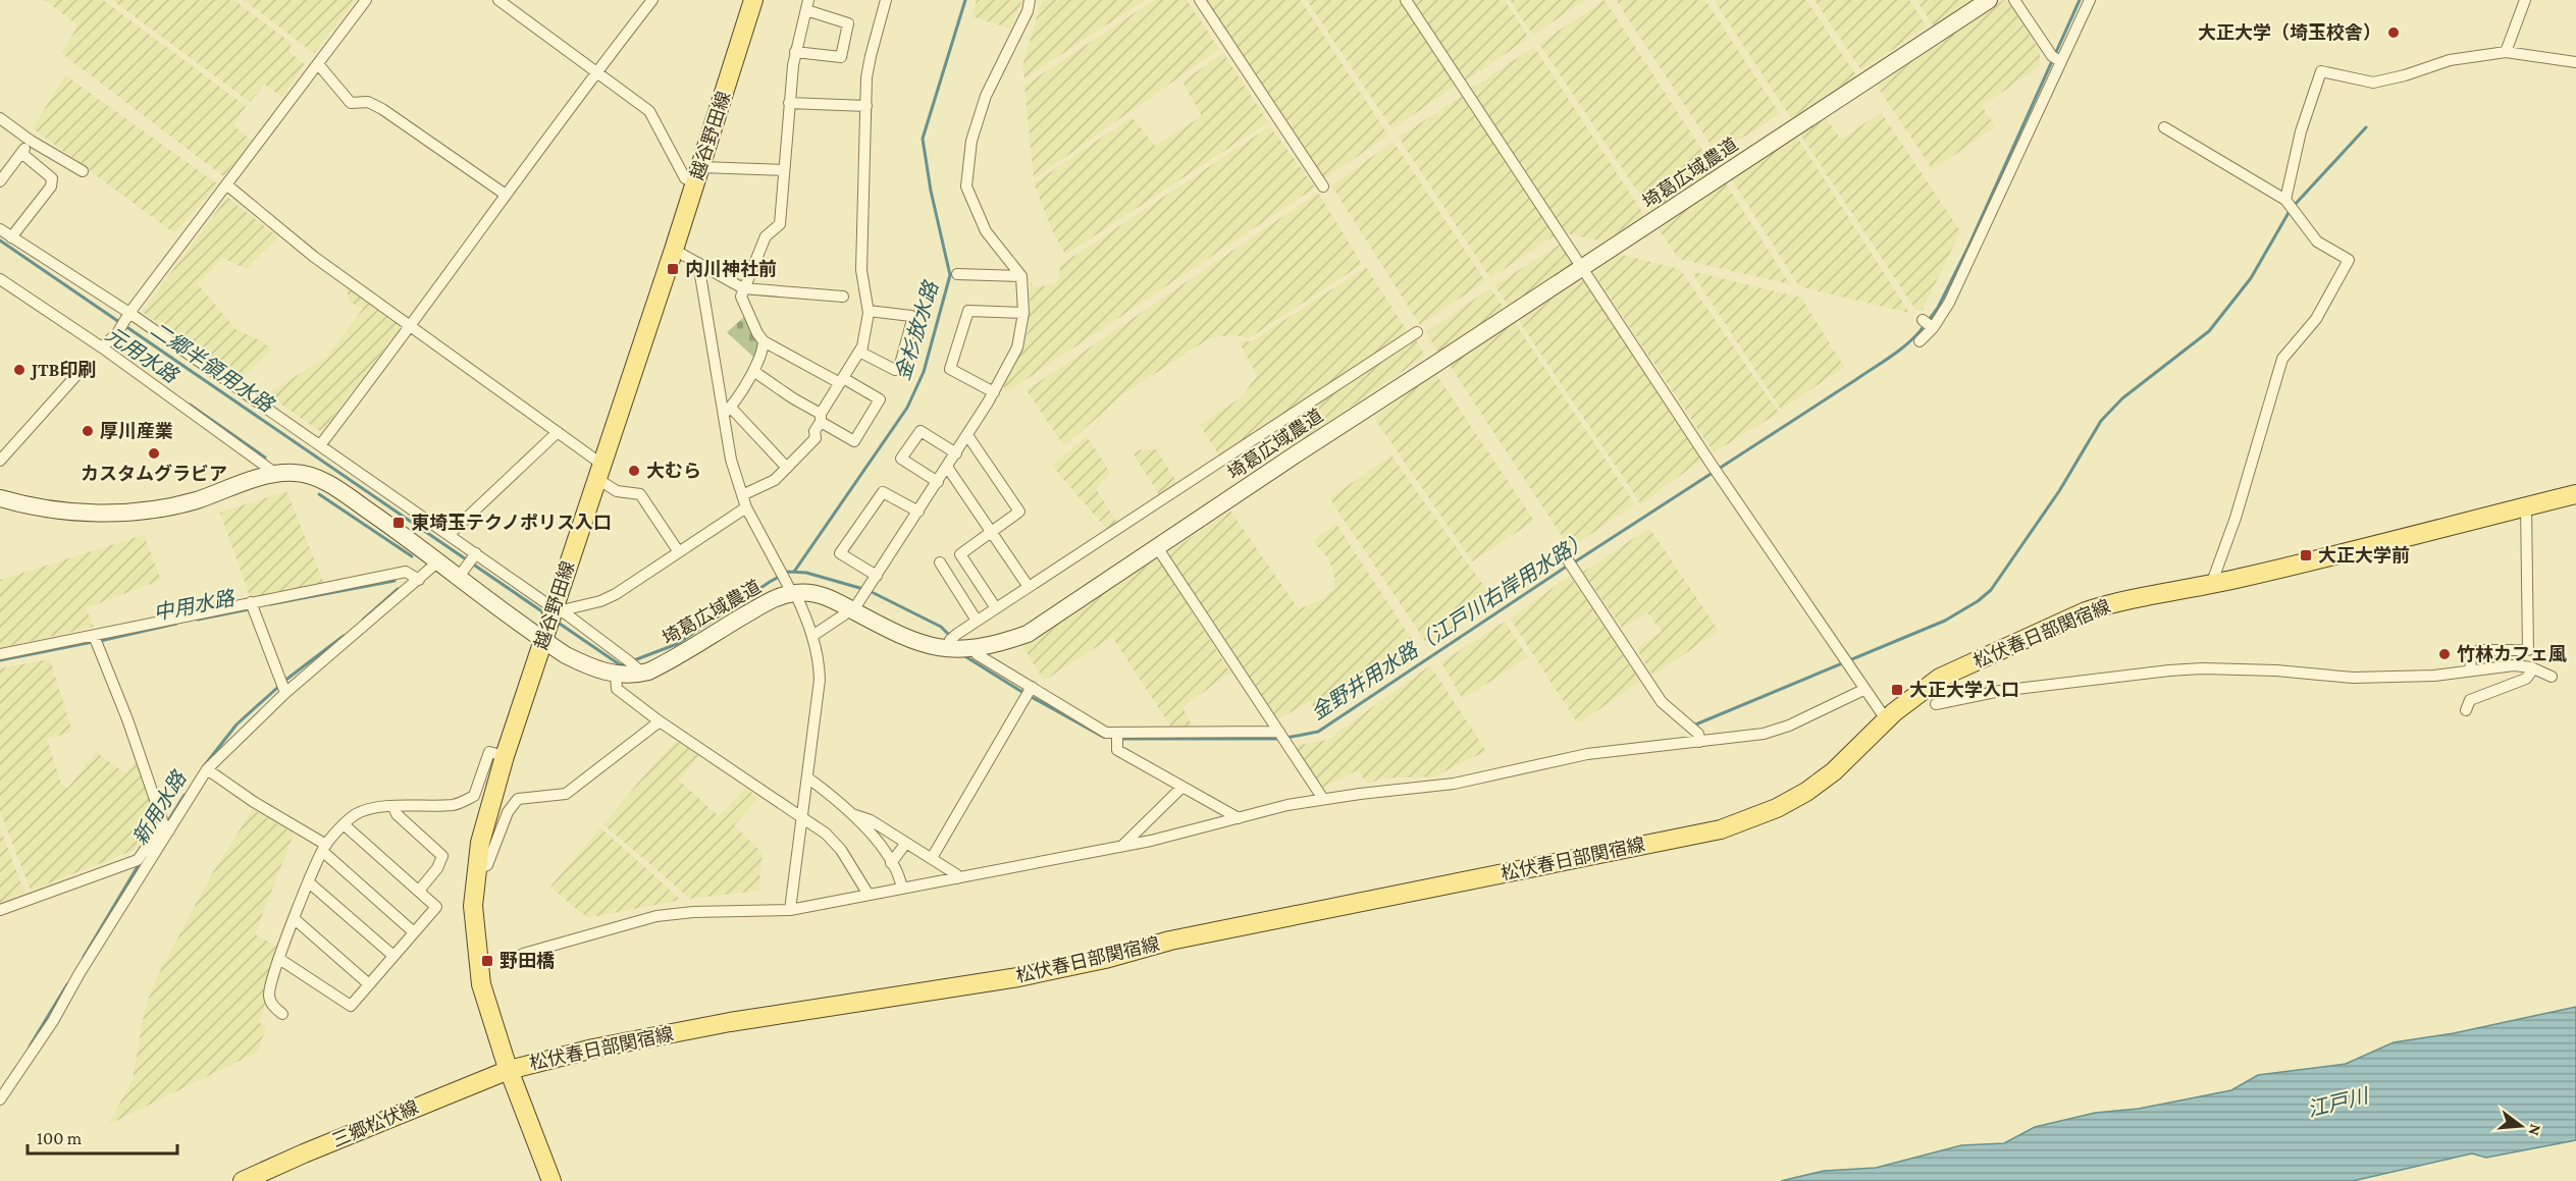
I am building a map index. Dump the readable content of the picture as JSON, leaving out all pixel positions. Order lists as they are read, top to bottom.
{
  "streets": {
    "main road": ["越谷野田線", "松伏春日部関宿線", "三郷松伏線"],
    "street": ["埼葛広域農道"]
  },
  "crossings": [
    ["越谷野田線", "埼葛広域農道"],
    ["越谷野田線", "松伏春日部関宿線"],
    ["越谷野田線", "三郷松伏線"],
    ["松伏春日部関宿線", "三郷松伏線"]
  ],
  "water": [
    "金杉放水路",
    "元用水路",
    "二郷半領用水路",
    "中用水路",
    "金野井用水路（江戸川右岸用水路）",
    "新用水路",
    "江戸川"
  ],
  "places": {
    "other": [
      "大正大学（埼玉校舎）",
      "JTB印刷",
      "厚川産業",
      "カスタムグラビア",
      "大むら",
      "竹林カフェ風"
    ],
    "transit": [
      "内川神社前",
      "東埼玉テクノポリス入口",
      "大正大学前",
      "大正大学入口",
      "野田橋"
    ]
  },
  "scale_bar": "100 m",
  "north": "right"
}
